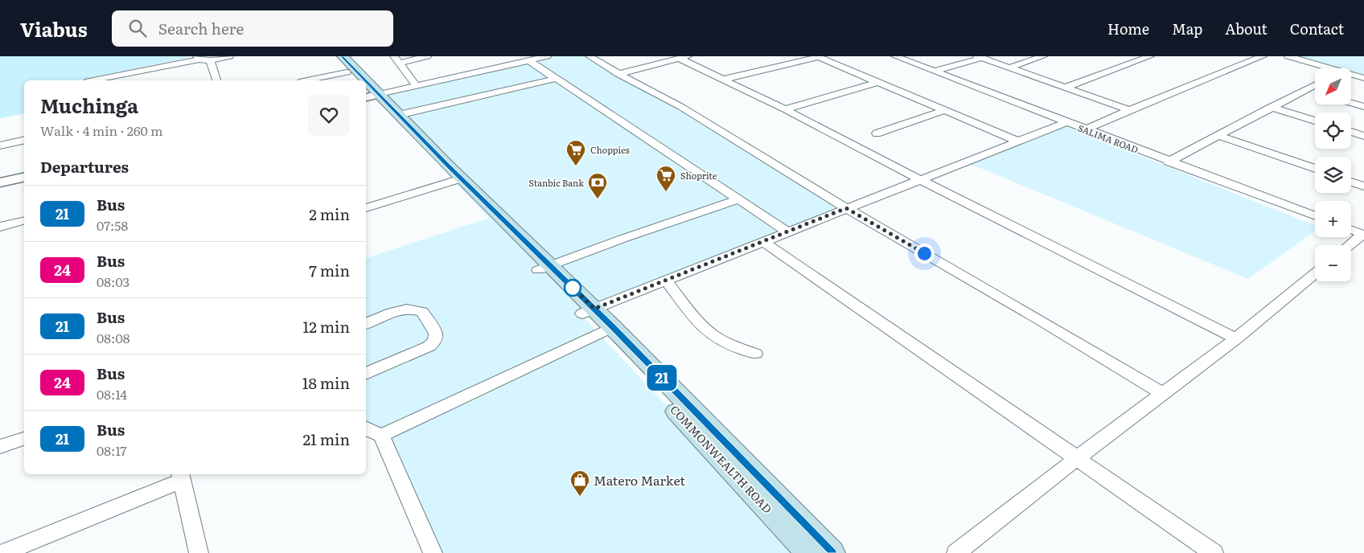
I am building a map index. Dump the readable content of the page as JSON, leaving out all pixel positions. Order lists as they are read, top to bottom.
{
  "streets": {
    "main road": ["COMMONWEALTH ROAD"],
    "street": ["SALIMA ROAD"]
  },
  "places": {
    "supermarket": ["Choppies", "Shoprite"],
    "bank": ["Stanbic Bank"],
    "shop": ["Matero Market"]
  },
  "lines": ["bus line 21"],
  "north": "bottom left",
  "page": {
    "header": "Viabus",
    "search": "Search here",
    "nav": [
      "Home",
      "Map",
      "About",
      "Contact"
    ],
    "on_map": "21",
    "map_buttons": ["+", "−"],
    "heading": [
      ["Muchinga", "Walk · 4 min · 260 m"],
      "Departures"
    ],
    "list": [
      {
        "mark": "21",
        "name": "Bus",
        "note": "07:58",
        "value": "2 min"
      },
      {
        "mark": "24",
        "name": "Bus",
        "note": "08:03",
        "value": "7 min"
      },
      {
        "mark": "21",
        "name": "Bus",
        "note": "08:08",
        "value": "12 min"
      },
      {
        "mark": "24",
        "name": "Bus",
        "note": "08:14",
        "value": "18 min"
      },
      {
        "mark": "21",
        "name": "Bus",
        "note": "08:17",
        "value": "21 min"
      }
    ]
  }
}
